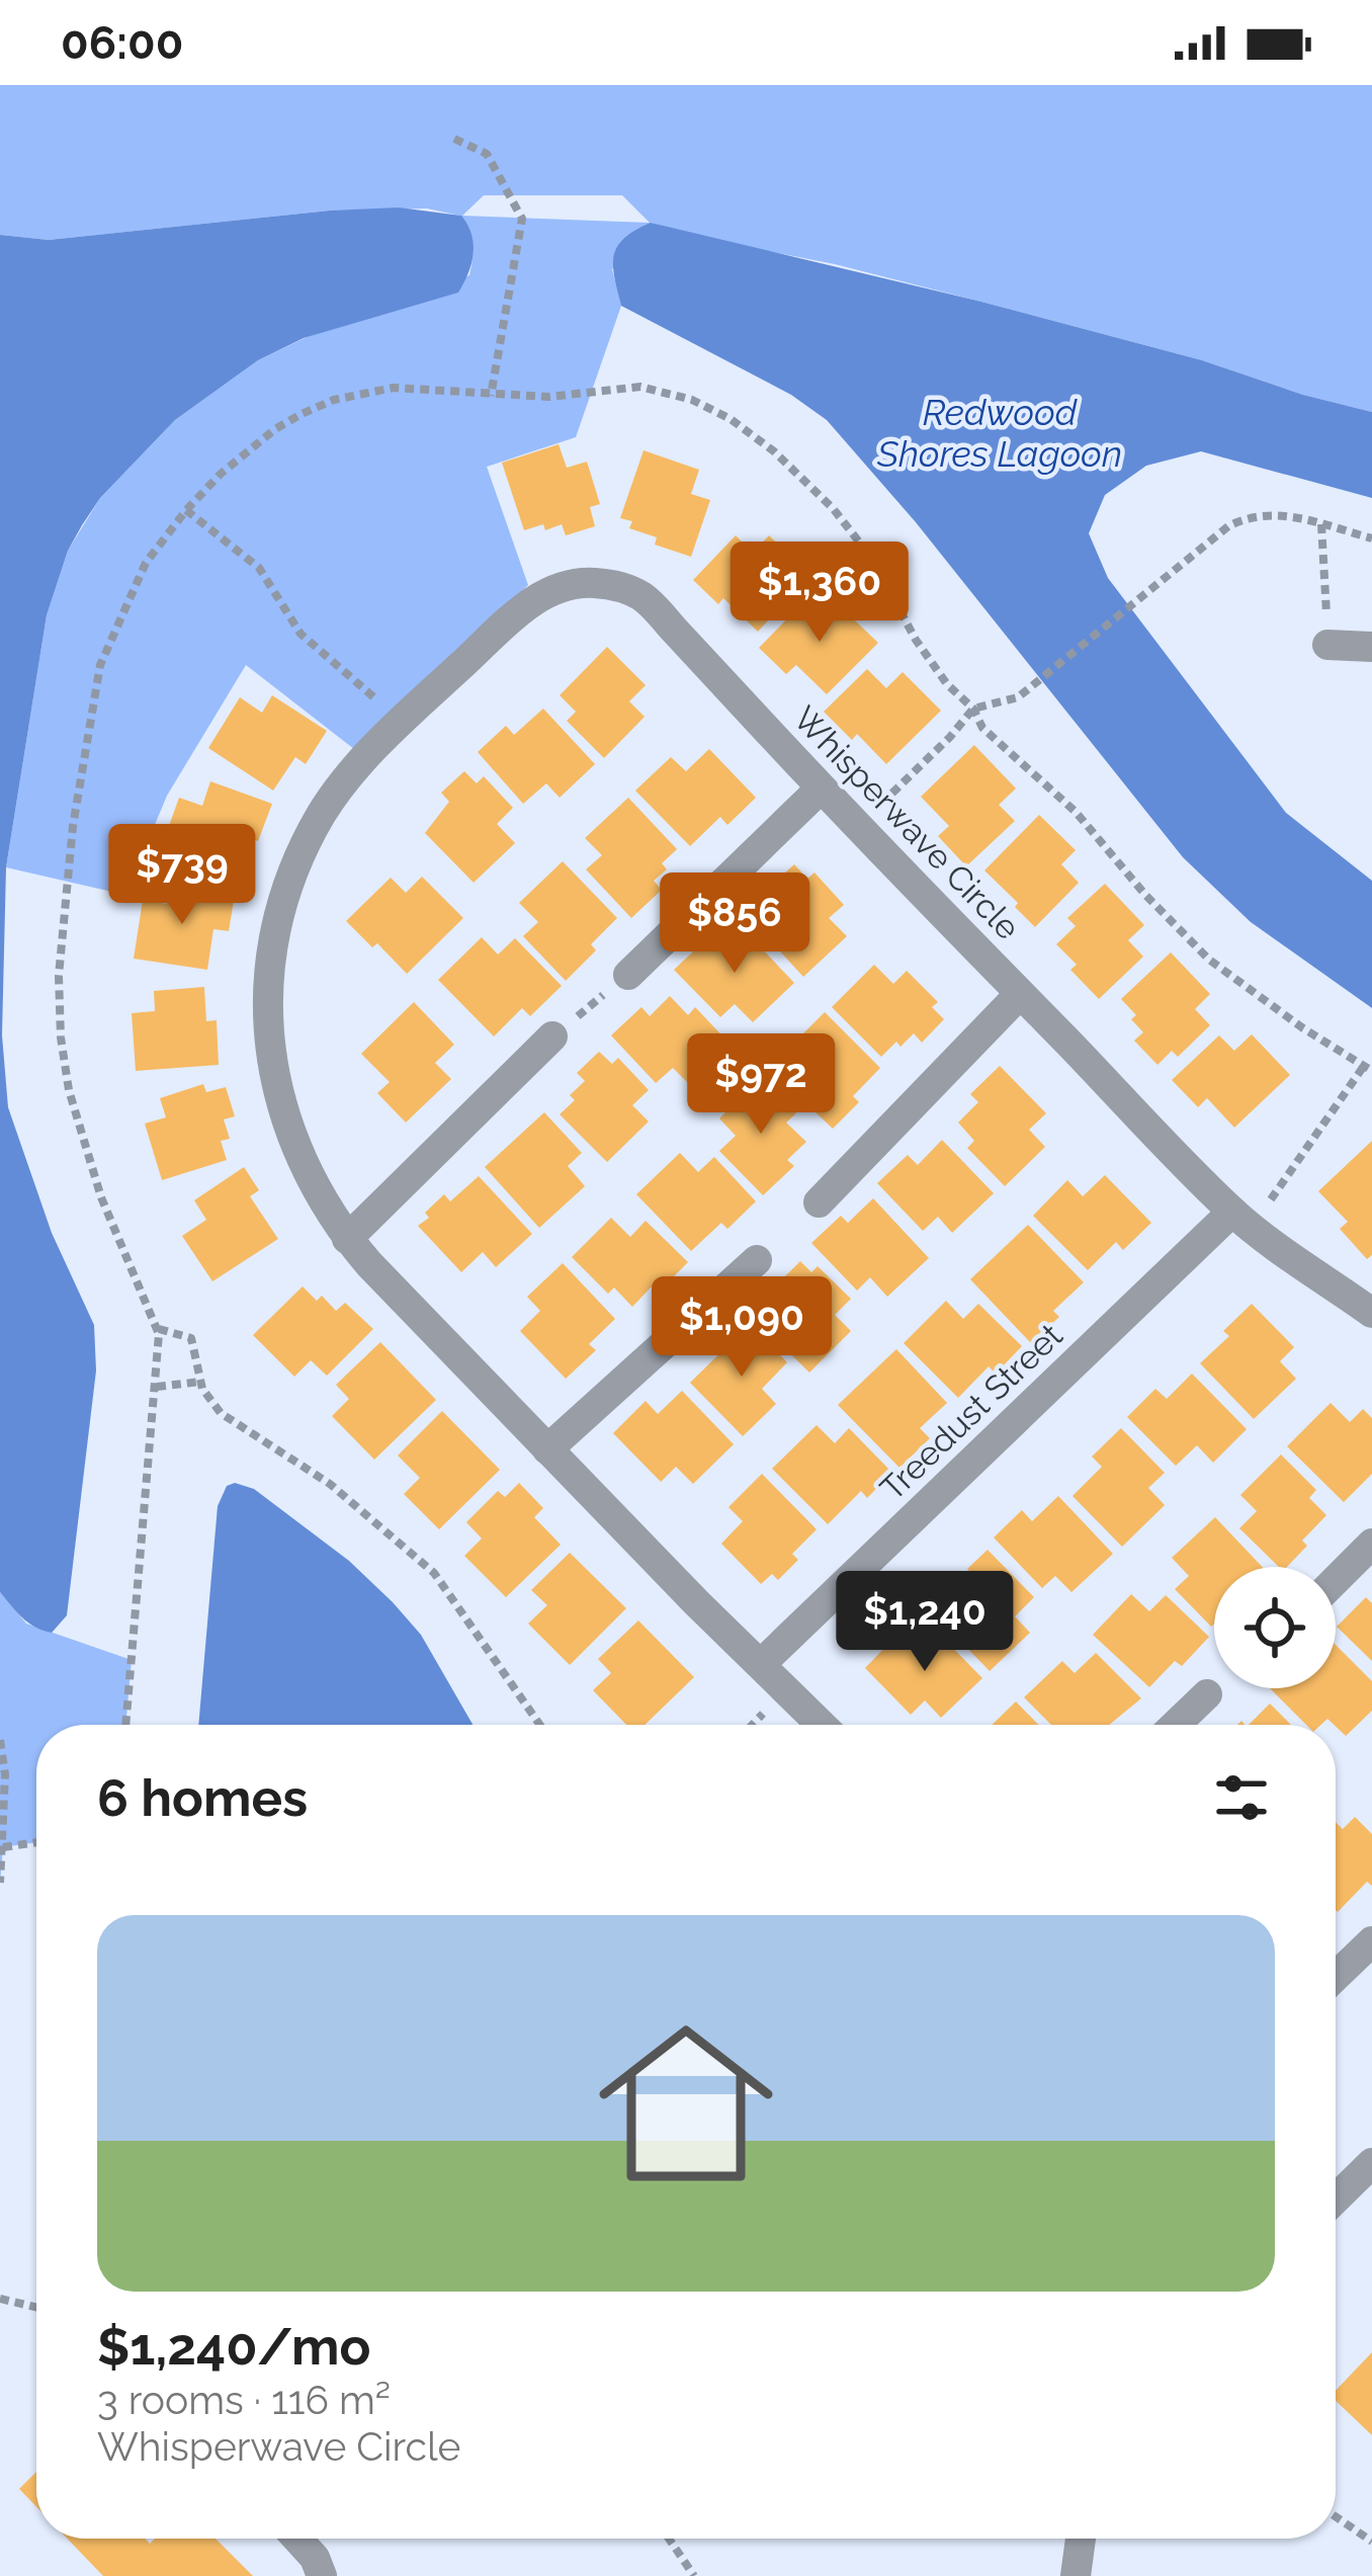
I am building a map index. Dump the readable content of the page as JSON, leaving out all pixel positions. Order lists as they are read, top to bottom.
{
  "streets": {
    "street": ["Whisperwave Circle", "Treedust Street"]
  },
  "crossings": [
    ["Whisperwave Circle", "Treedust Street"]
  ],
  "water": ["Redwood Shores Lagoon"],
  "page": {
    "status": "06:00",
    "price": [
      "$1,360",
      "$739",
      "$856",
      "$972",
      "$1,090",
      "$1,240"
    ],
    "heading": "6 homes",
    "list": [
      {
        "name": "$1,240/mo",
        "note": "3 rooms · 116 m² · Whisperwave Circle"
      }
    ]
  }
}
